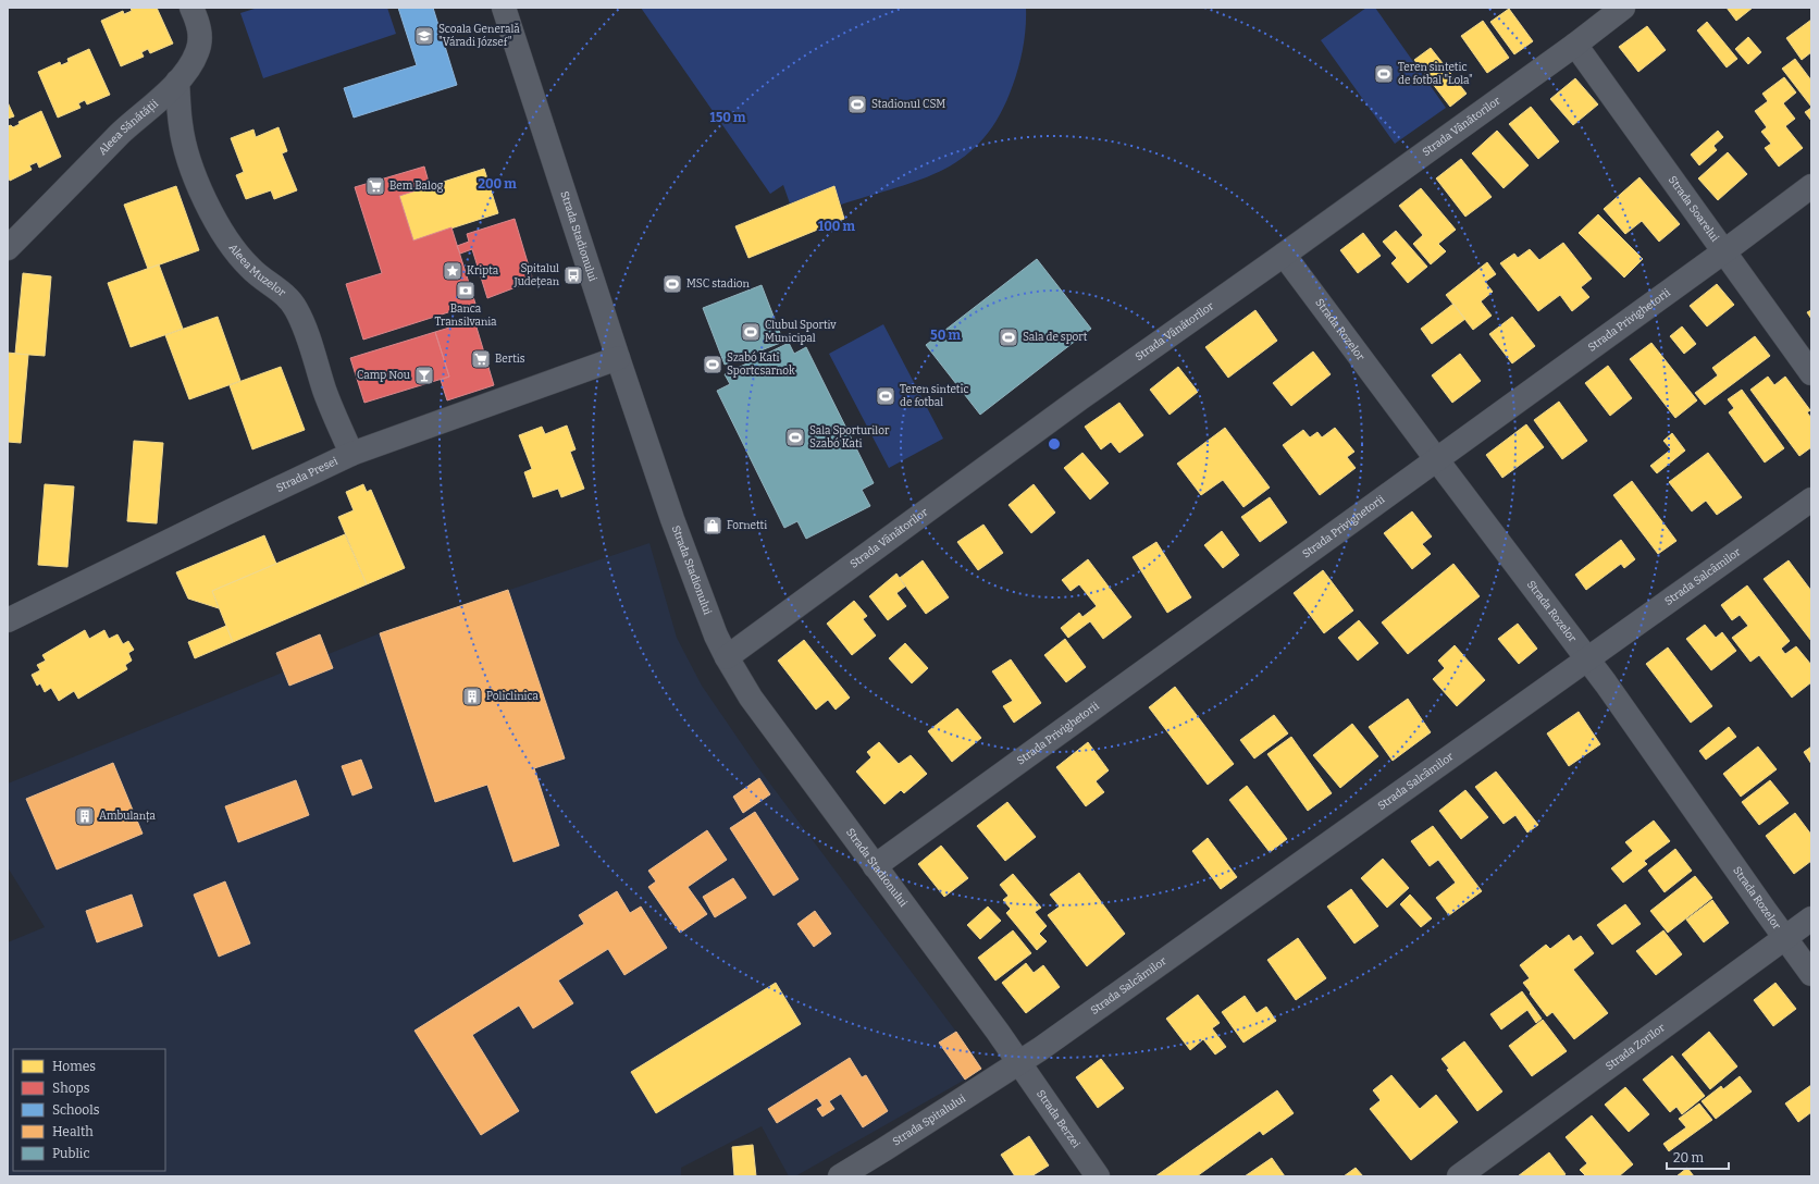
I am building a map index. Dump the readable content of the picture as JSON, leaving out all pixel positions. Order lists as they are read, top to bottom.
{
  "streets": {
    "street": [
      "Aleea Sănătății",
      "Strada Vânătorilor",
      "Strada Soarelui",
      "Strada Stadionului",
      "Aleea Muzelor",
      "Strada Privighetorii",
      "Strada Rozelor",
      "Strada Presei",
      "Strada Salcâmilor",
      "Strada Zorilor",
      "Strada Spitalului",
      "Strada Berzei"
    ]
  },
  "crossings": [
    ["Aleea Sănătății", "Aleea Muzelor"],
    ["Strada Vânătorilor", "Strada Soarelui"],
    ["Strada Vânătorilor", "Strada Stadionului"],
    ["Strada Vânătorilor", "Strada Rozelor"],
    ["Strada Soarelui", "Strada Privighetorii"],
    ["Strada Stadionului", "Strada Privighetorii"],
    ["Strada Stadionului", "Strada Presei"],
    ["Strada Stadionului", "Strada Salcâmilor"],
    ["Strada Stadionului", "Strada Spitalului"],
    ["Strada Stadionului", "Strada Berzei"],
    ["Aleea Muzelor", "Strada Presei"],
    ["Strada Privighetorii", "Strada Rozelor"],
    ["Strada Rozelor", "Strada Salcâmilor"],
    ["Strada Rozelor", "Strada Zorilor"],
    ["Strada Salcâmilor", "Strada Spitalului"],
    ["Strada Salcâmilor", "Strada Berzei"],
    ["Strada Spitalului", "Strada Berzei"]
  ],
  "places": {
    "school or university": ["Școala Generală \"Váradi József\""],
    "sports": [
      "Teren sintetic de fotbal \"Lola\"",
      "Stadionul CSM",
      "MSC stadion",
      "Clubul Sportiv Municipal",
      "Sala de sport",
      "Szabó Kati Sportcsarnok",
      "Teren sintetic de fotbal",
      "Sala Sporturilor Szabó Kati"
    ],
    "supermarket": ["Bem Balog", "Bertis"],
    "place": ["Kripta"],
    "bus stop": ["Spitalul Județean"],
    "bank": ["Banca Transilvania"],
    "bar": ["Camp Nou"],
    "shop": ["Fornetti"],
    "building": ["Policlinica", "Ambulanța"]
  },
  "legend": [
    "Homes",
    "Shops",
    "Schools",
    "Health",
    "Public"
  ],
  "scale_bar": "20 m",
  "rings": [
    "150 m",
    "200 m",
    "100 m",
    "50 m"
  ]
}
